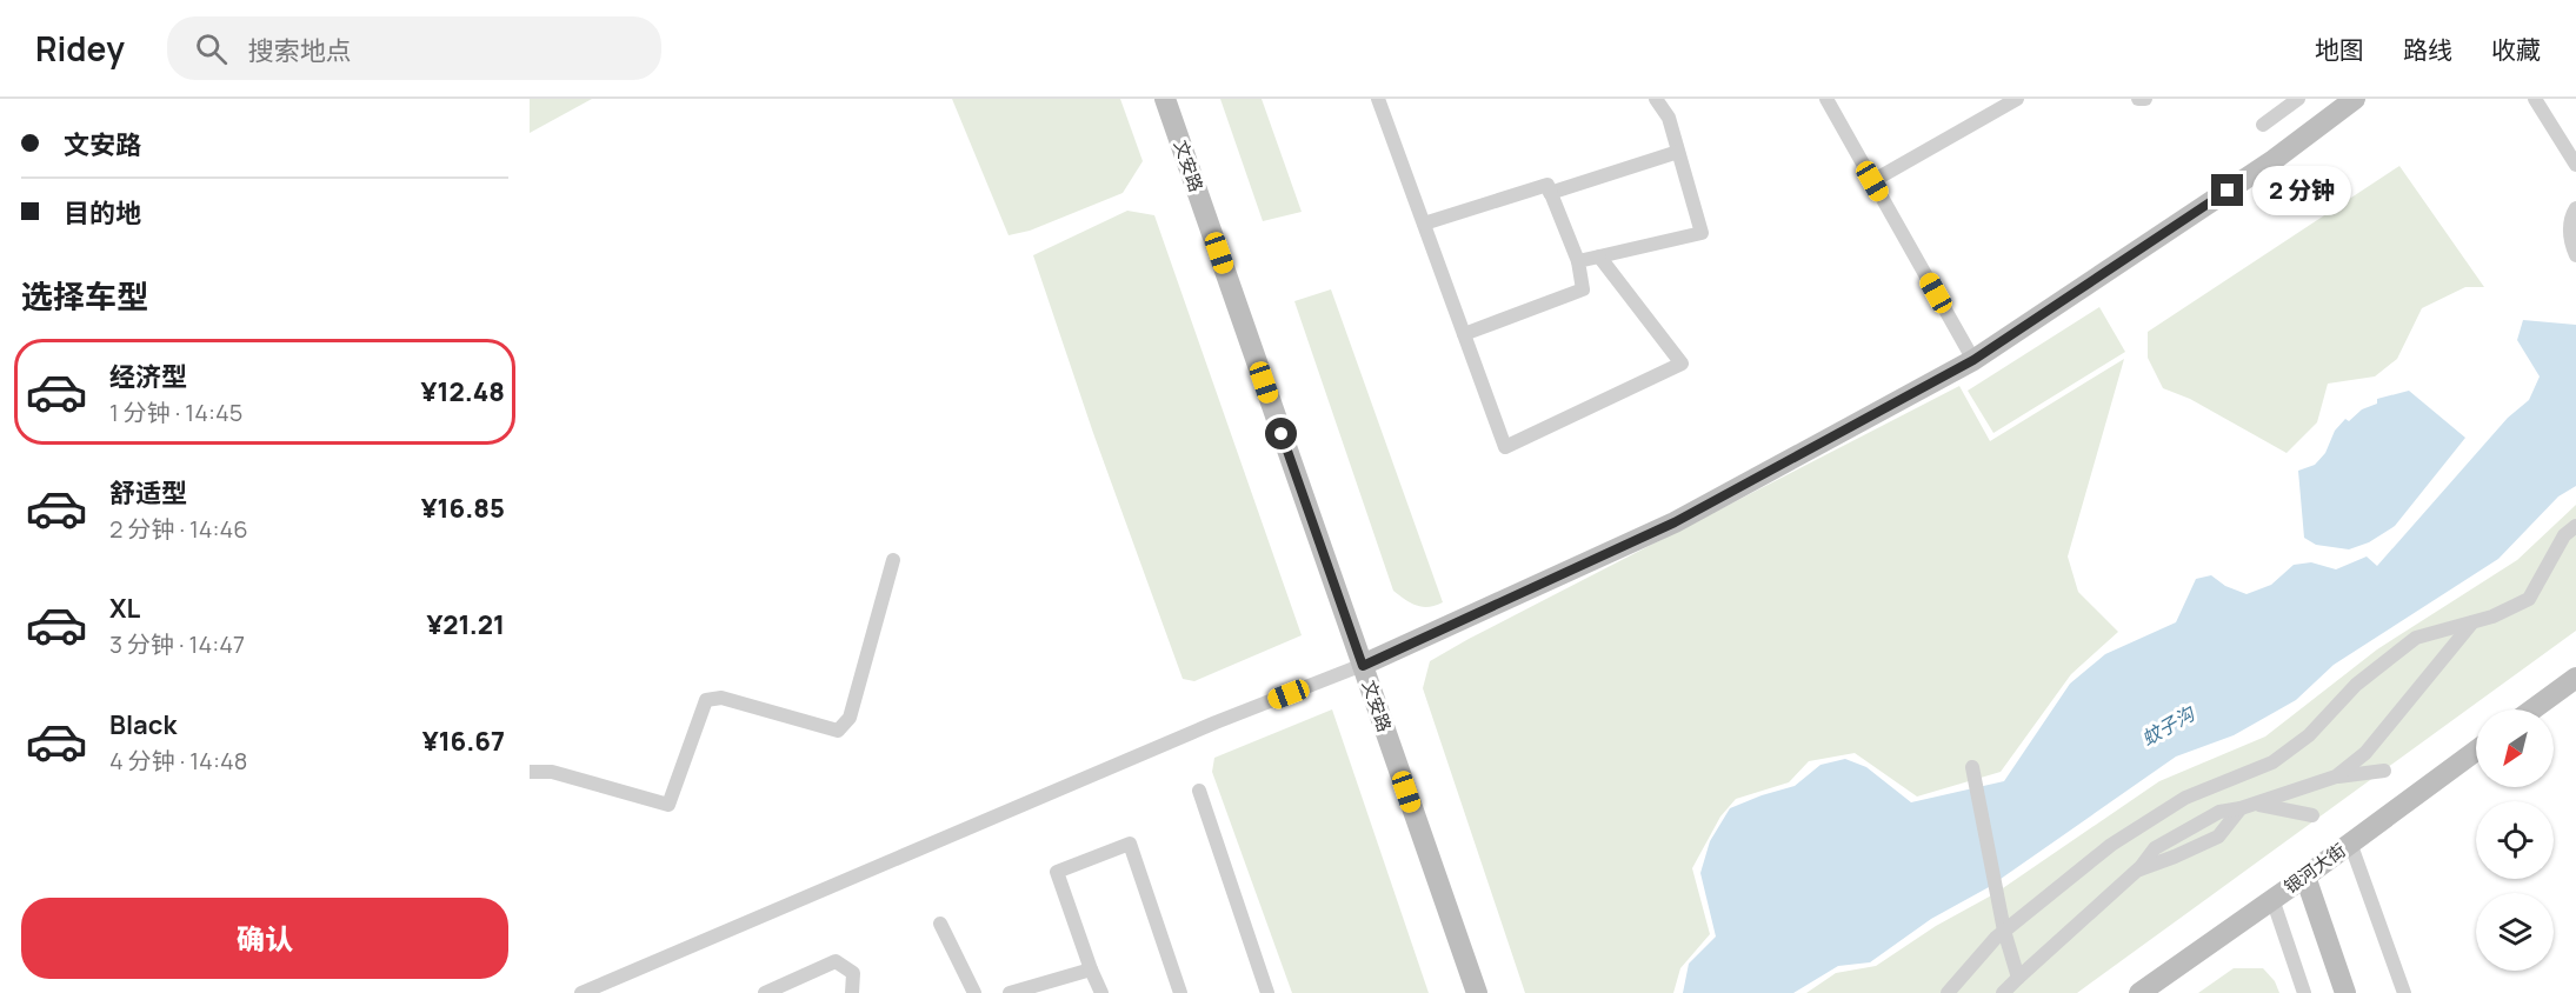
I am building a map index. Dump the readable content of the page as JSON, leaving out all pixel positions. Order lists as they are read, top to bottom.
{
  "streets": {
    "main road": ["文安路", "银河大街"]
  },
  "water": ["蚊子沟"],
  "north": "bottom left",
  "page": {
    "header": "Ridey",
    "search": "搜索地点",
    "nav": ["地图", "路线", "收藏"],
    "banner": ["文安路", "目的地"],
    "bubble": "2 分钟",
    "heading": "选择车型",
    "list": [
      {
        "name": "经济型",
        "note": "1 分钟 · 14:45",
        "value": "¥12.48"
      },
      {
        "name": "舒适型",
        "note": "2 分钟 · 14:46",
        "value": "¥16.85"
      },
      {
        "name": "XL",
        "note": "3 分钟 · 14:47",
        "value": "¥21.21"
      },
      {
        "name": "Black",
        "note": "4 分钟 · 14:48",
        "value": "¥16.67"
      }
    ],
    "buttons": "确认"
  }
}
